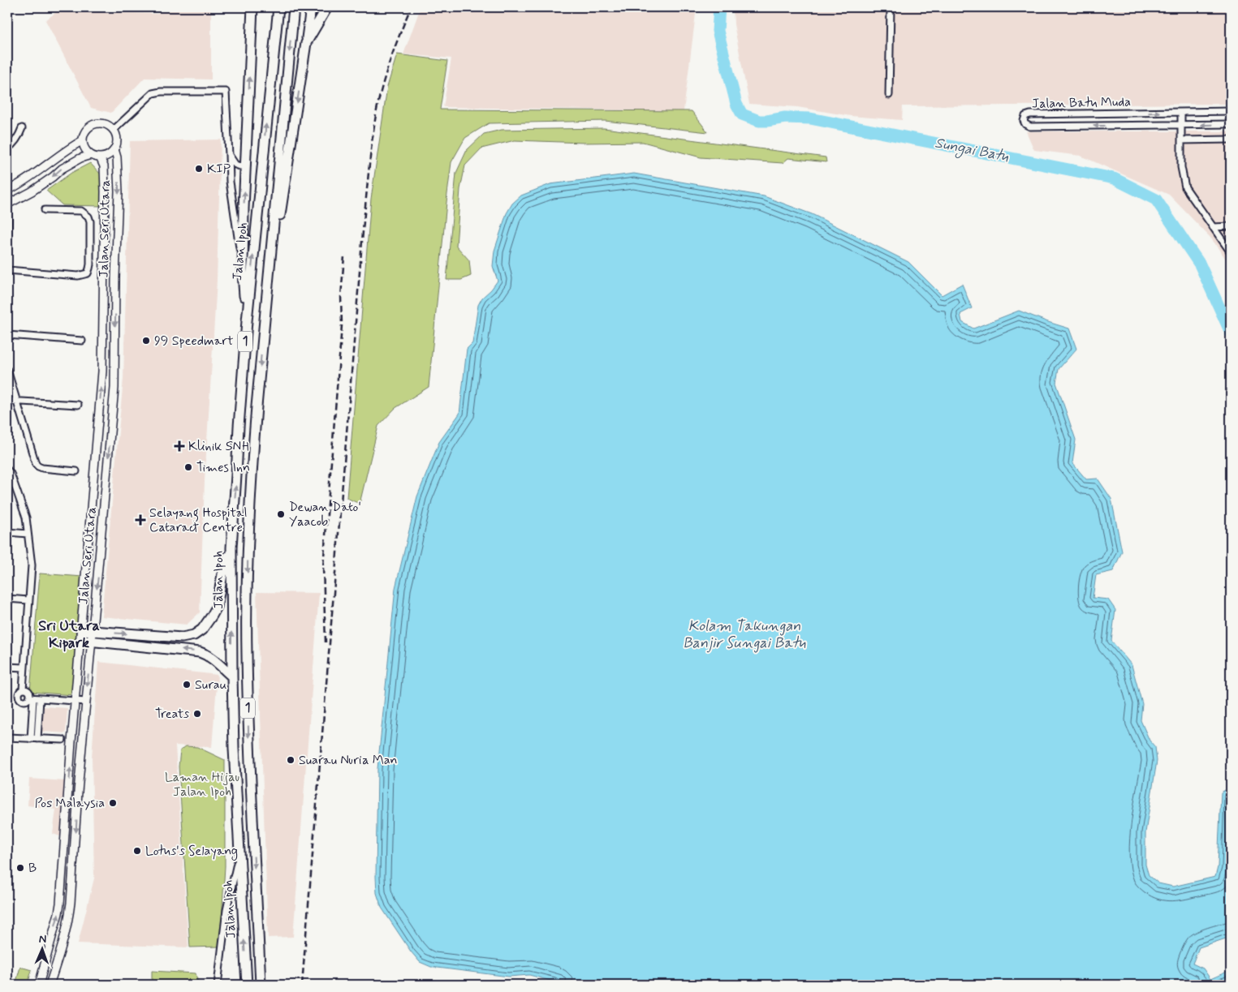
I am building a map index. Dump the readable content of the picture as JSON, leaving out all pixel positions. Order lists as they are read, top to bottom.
{
  "streets": {
    "highway": ["Jalan Ipoh", "1"],
    "street": ["Jalan Batu Muda", "Jalan Seri Utara"]
  },
  "districts": ["Sri Utara Kipark"],
  "water": ["Sungai Batu", "Kolam Takungan Banjir Sungai Batu"],
  "parks": ["Laman Hijau Jalan Ipoh"],
  "places": {
    "other": [
      "KIP",
      "99 Speedmart",
      "Times Inn",
      "Dewan Dato' Yaacob",
      "Surau",
      "Treats",
      "Suarau Nuria Man",
      "Pos Malaysia",
      "Lotus's Selayang",
      "B"
    ],
    "health": ["Klinik SNH", "Selayang Hospital Cataract Centre"]
  },
  "north": "top"
}
